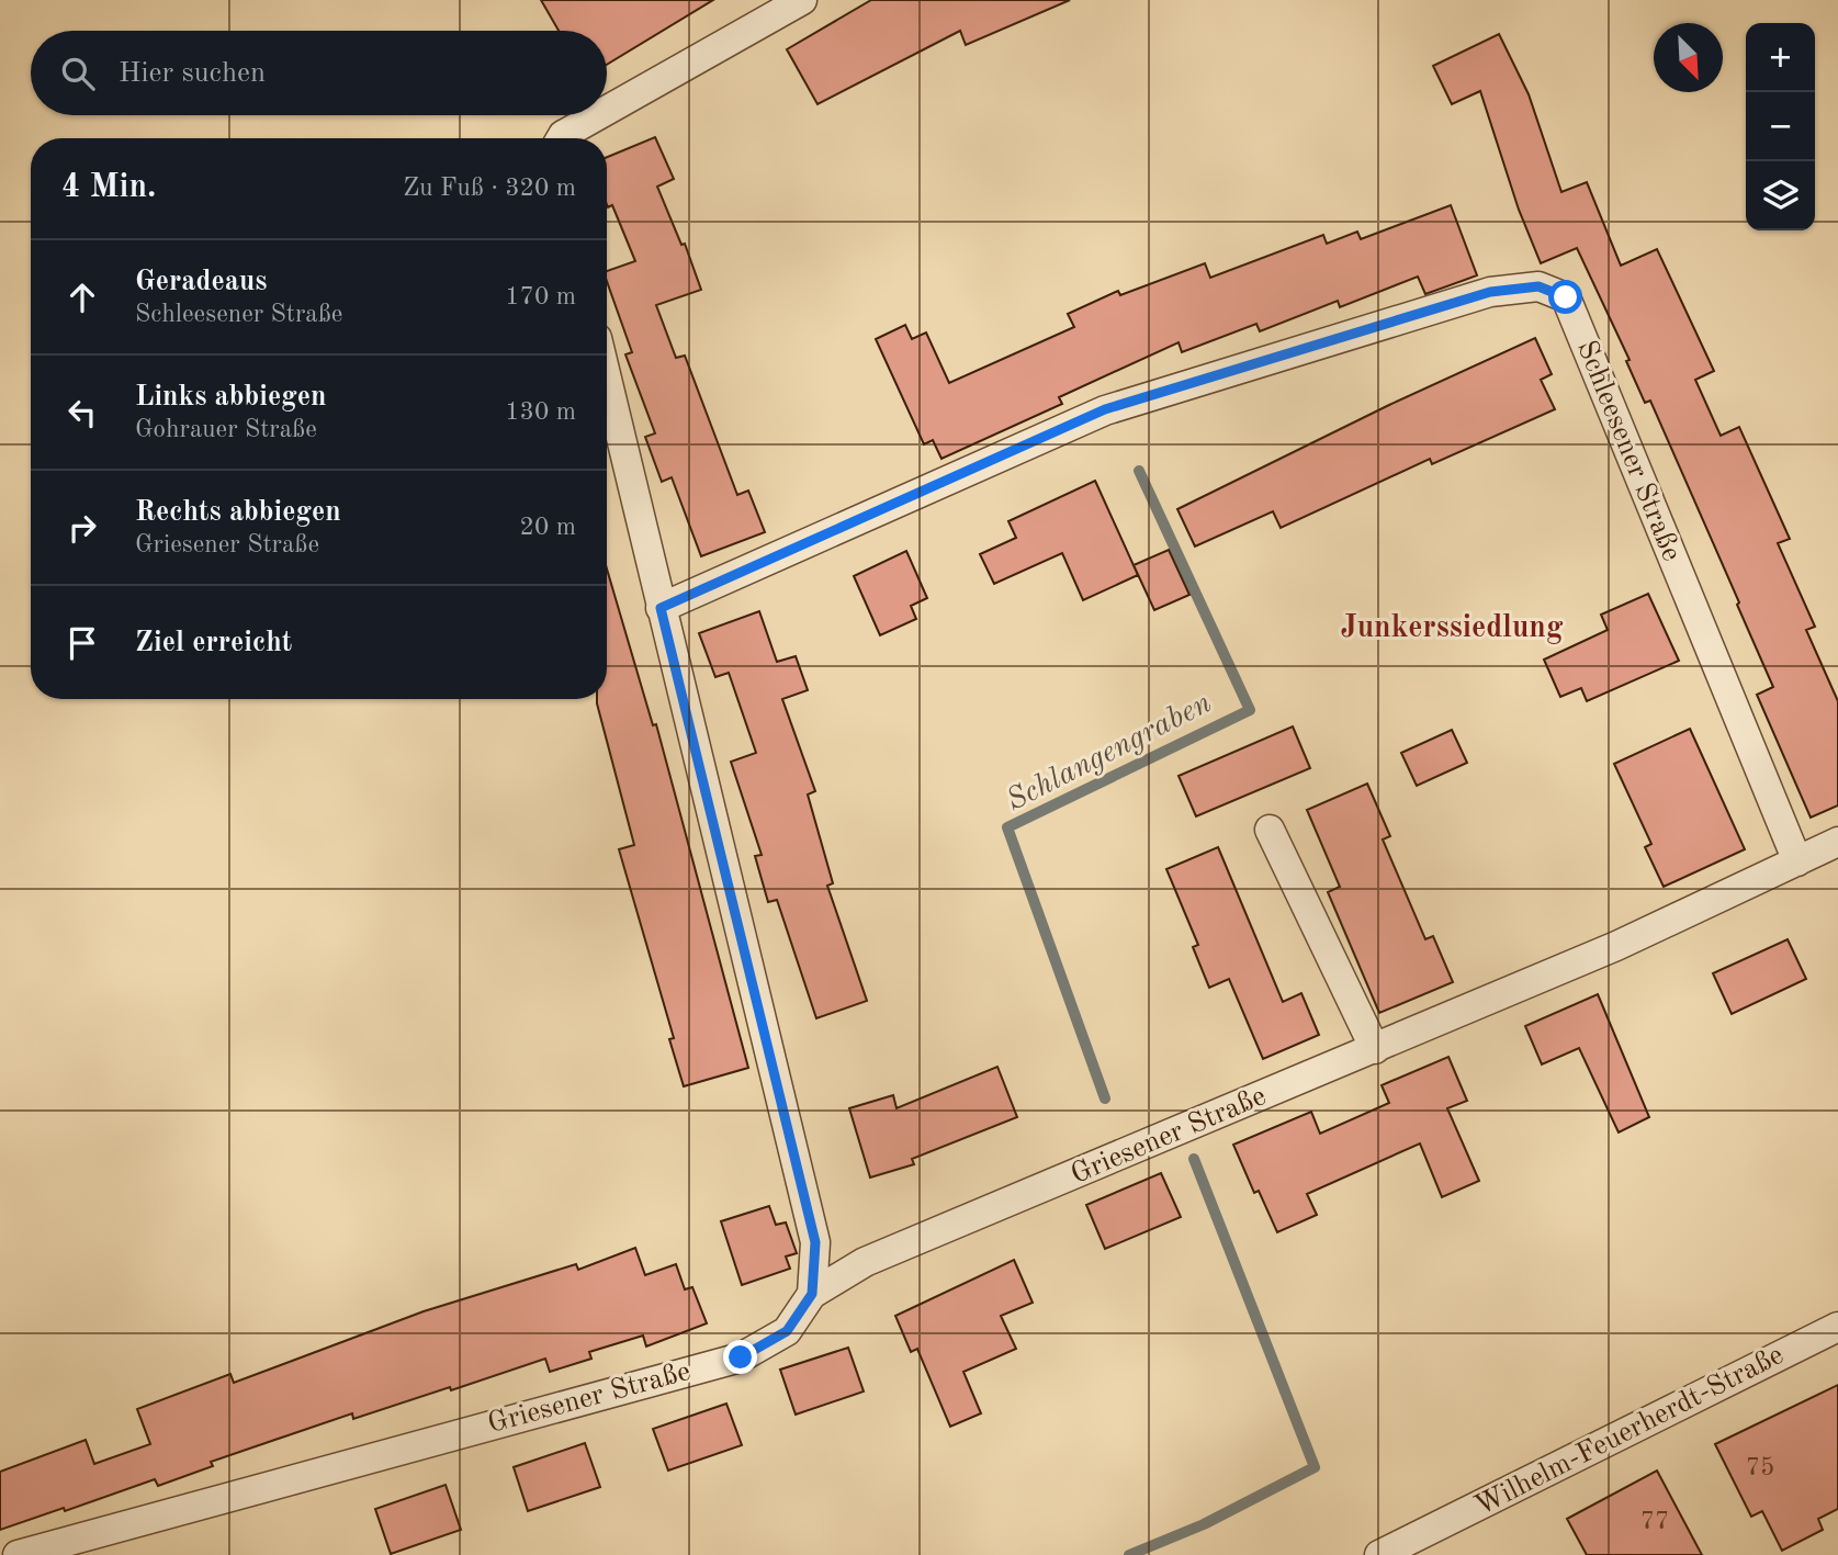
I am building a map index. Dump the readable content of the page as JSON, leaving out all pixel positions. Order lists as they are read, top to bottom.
{
  "streets": {
    "street": ["Schleesener Straße", "Griesener Straße", "Wilhelm-Feuerherdt-Straße"]
  },
  "crossings": [
    ["Schleesener Straße", "Griesener Straße"]
  ],
  "districts": ["Junkerssiedlung"],
  "water": ["Schlangengraben"],
  "house_numbers": ["75", "77"],
  "north": "bottom right",
  "page": {
    "map_buttons": ["+", "−"],
    "search": "Hier suchen",
    "heading": ["4 Min.", "Zu Fuß · 320 m"],
    "list": [
      ["Geradeaus", "Schleesener Straße", "170 m"],
      ["Links abbiegen", "Gohrauer Straße", "130 m"],
      ["Rechts abbiegen", "Griesener Straße", "20 m"],
      "Ziel erreicht"
    ]
  }
}
